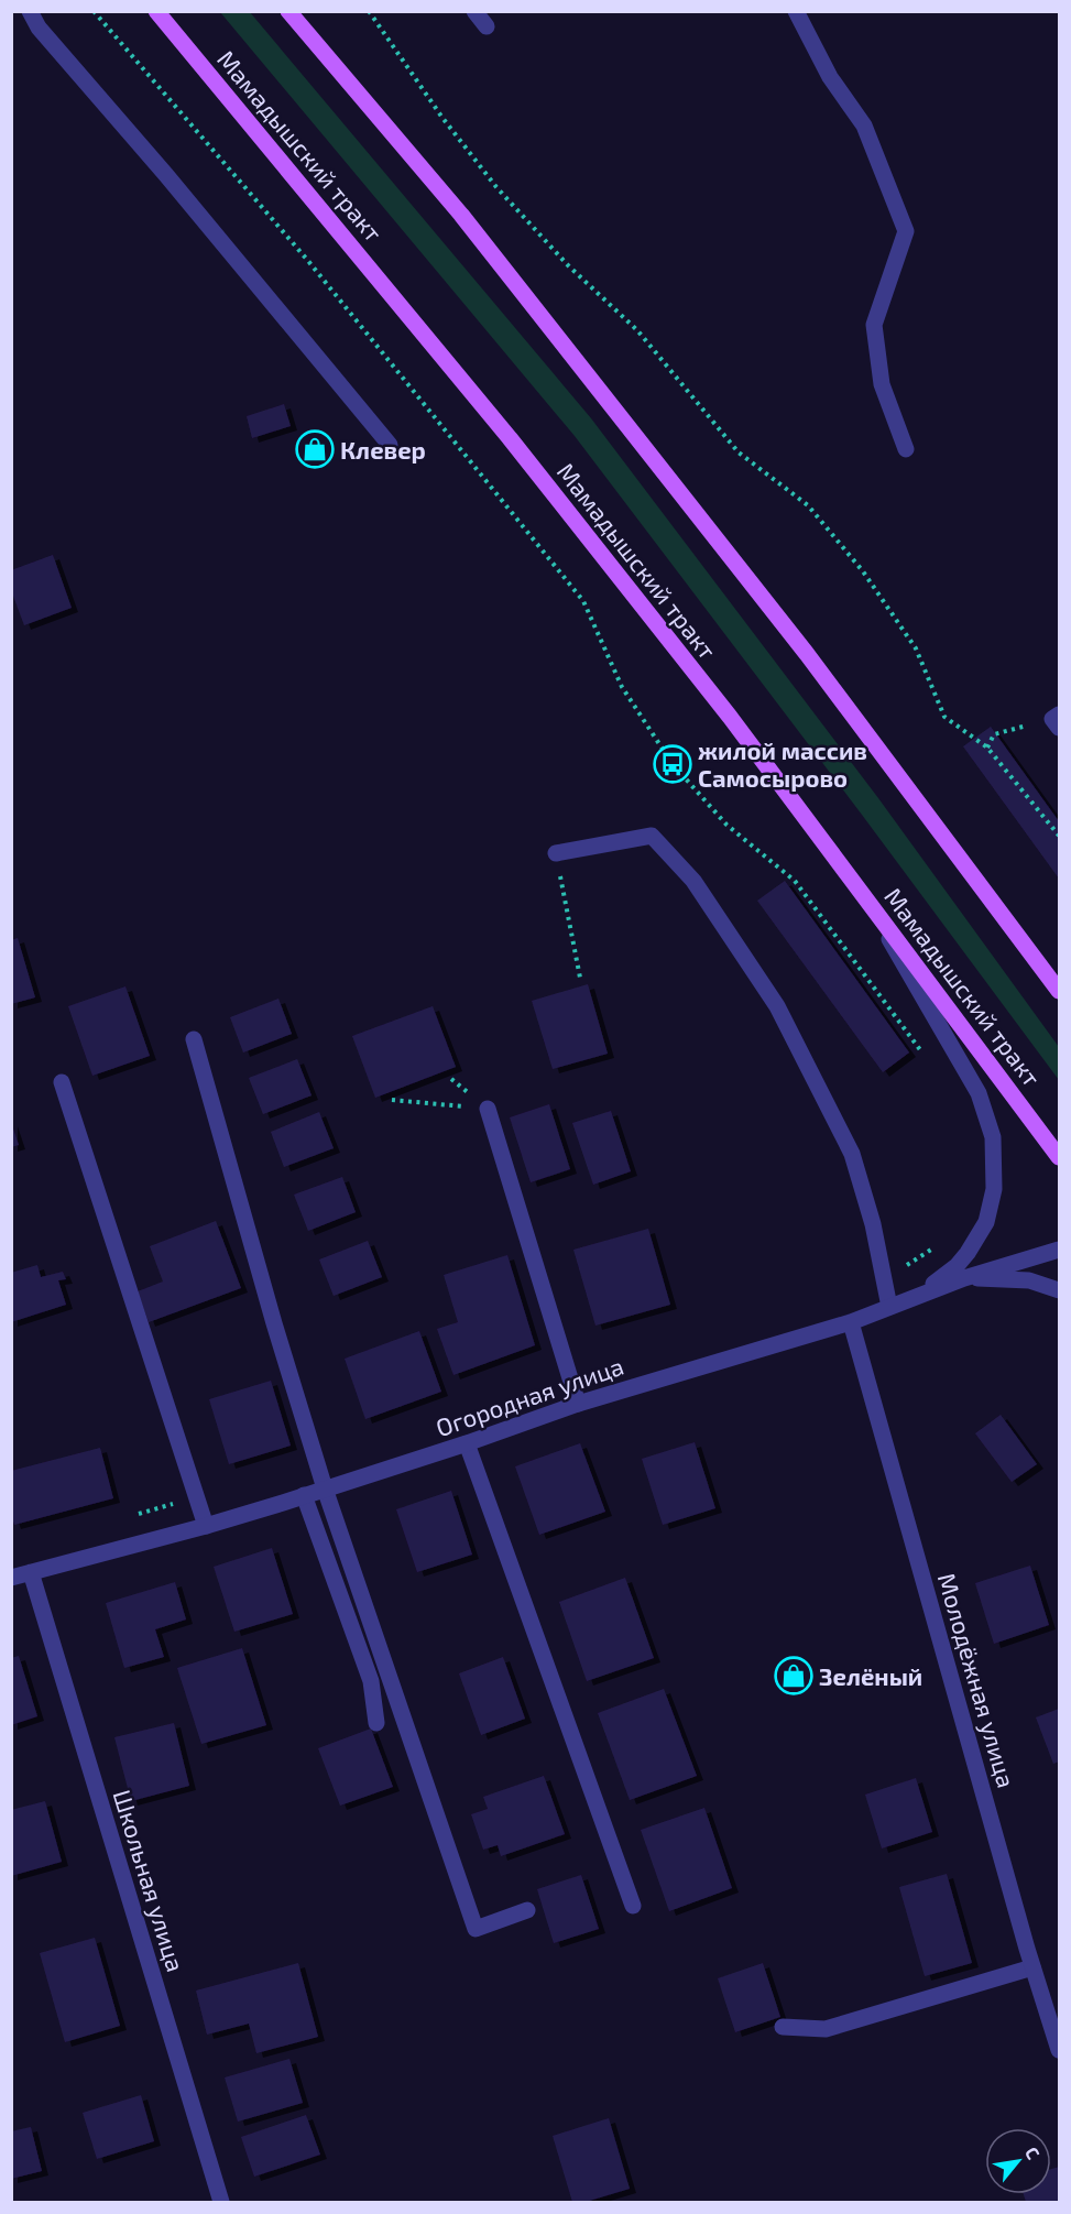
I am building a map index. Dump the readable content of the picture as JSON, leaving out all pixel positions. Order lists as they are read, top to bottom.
{
  "streets": {
    "main road": ["Мамадышский тракт"],
    "street": ["Огородная улица", "Молодёжная улица", "Школьная улица"]
  },
  "crossings": [
    ["Огородная улица", "Молодёжная улица"],
    ["Огородная улица", "Школьная улица"]
  ],
  "places": {
    "shop": ["Клевер", "Зелёный"],
    "bus stop": ["жилой массив Самосырово"]
  },
  "north": "top right"
}
